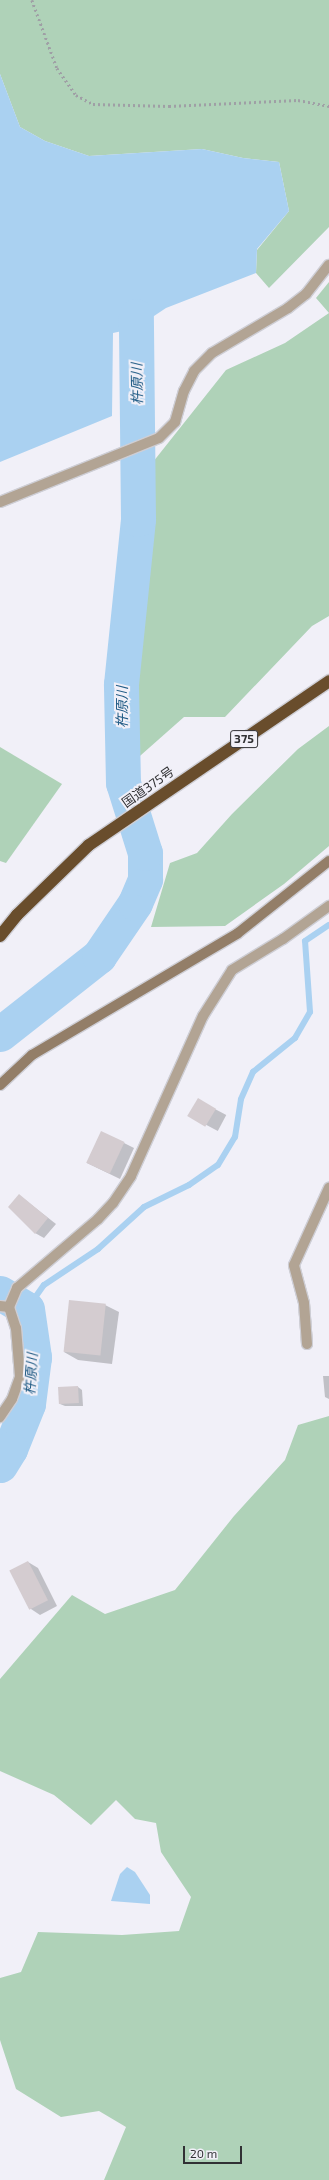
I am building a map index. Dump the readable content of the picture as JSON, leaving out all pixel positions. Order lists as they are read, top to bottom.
{
  "streets": {
    "highway": ["375", "国道375号"]
  },
  "water": ["杵原川"],
  "scale_bar": "20 m"
}
